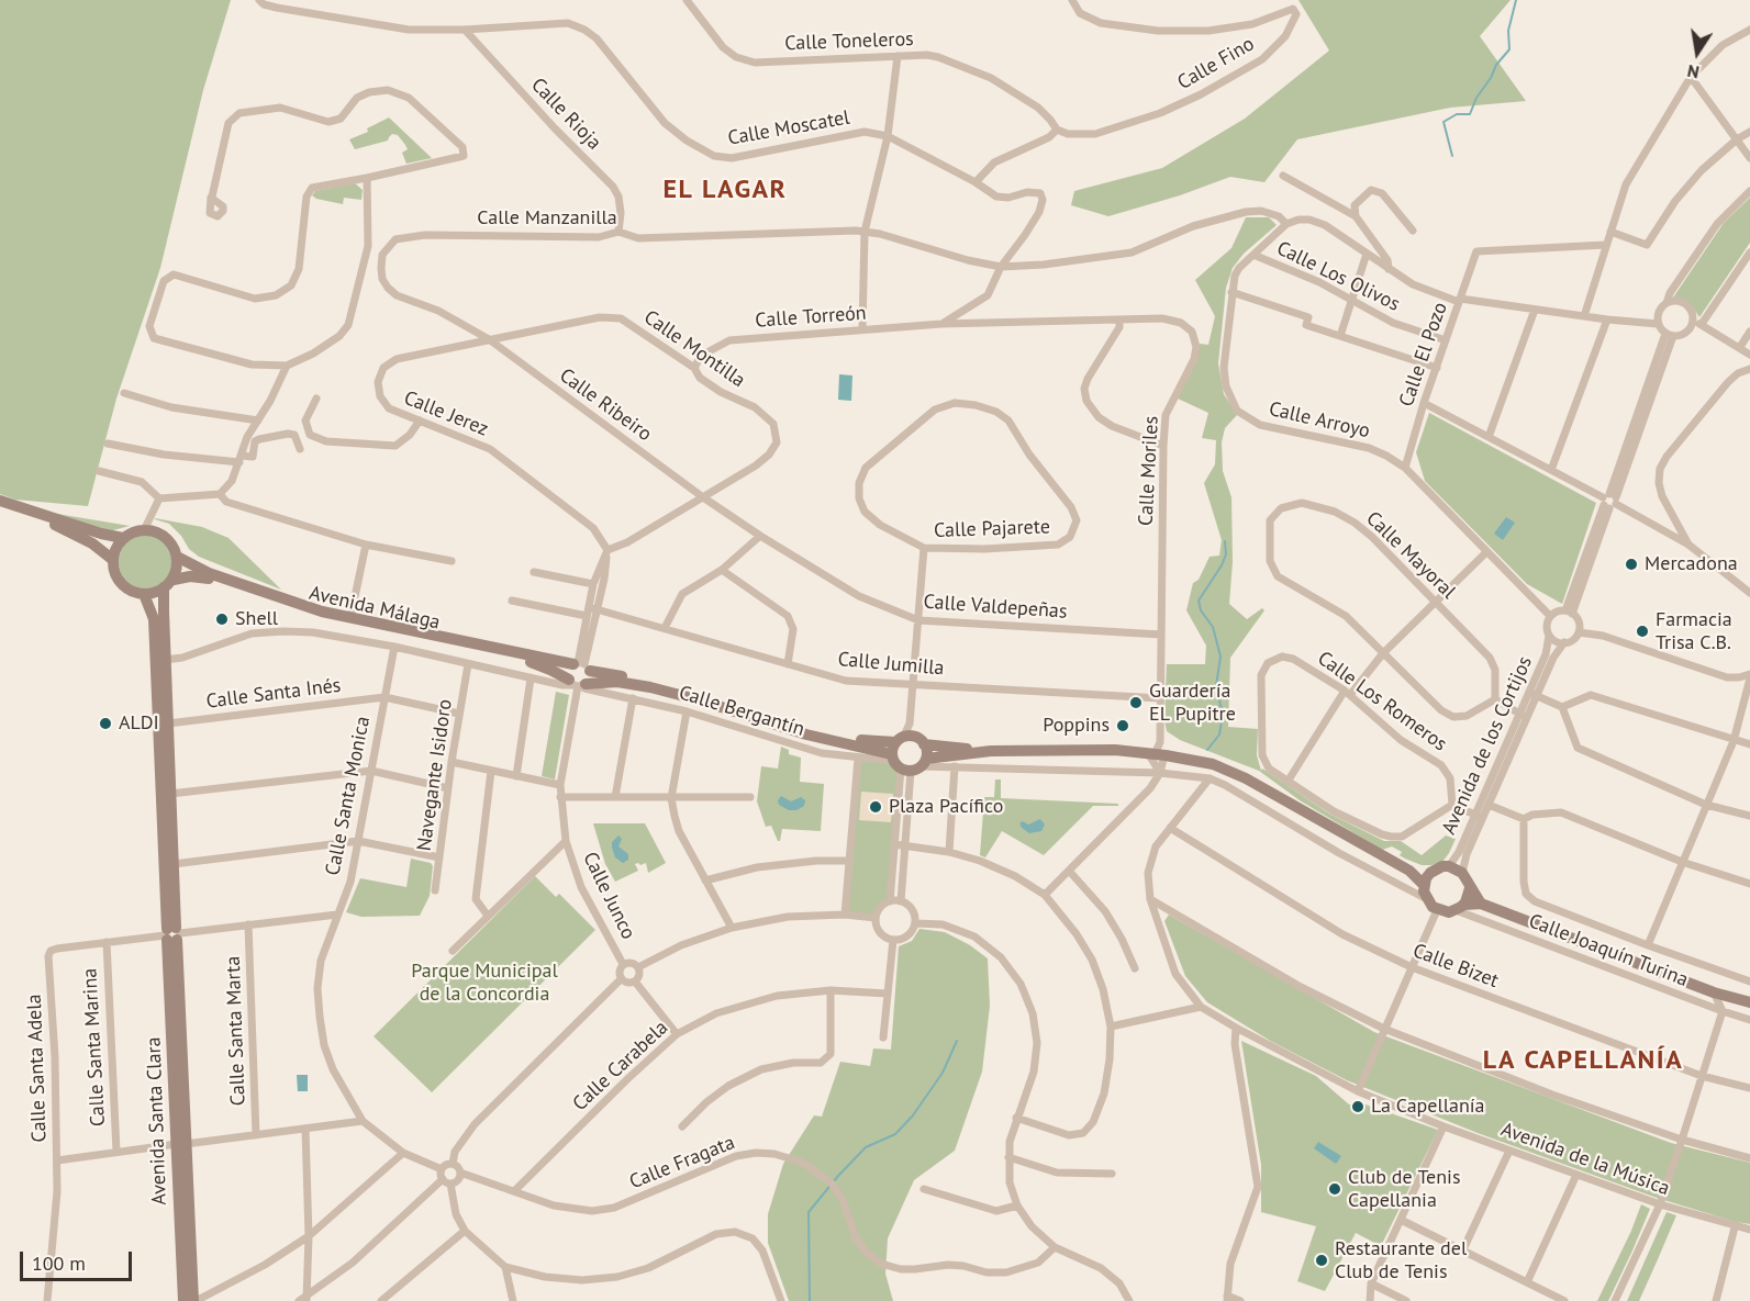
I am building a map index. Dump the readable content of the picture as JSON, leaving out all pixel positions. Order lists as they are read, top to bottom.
{
  "streets": {
    "street": [
      "Calle Toneleros",
      "Calle Fino",
      "Calle Rioja",
      "Calle Moscatel",
      "Calle Manzanilla",
      "Calle Los Olivos",
      "Calle Torreón",
      "Calle Montilla",
      "Calle El Pozo",
      "Calle Ribeiro",
      "Calle Jerez",
      "Calle Arroyo",
      "Calle Moriles",
      "Calle Pajarete",
      "Calle Mayoral",
      "Calle Valdepeñas",
      "Avenida Málaga",
      "Calle Jumilla",
      "Calle Santa Inés",
      "Calle Los Romeros",
      "Calle Bergantín",
      "Avenida de los Cortijos",
      "Navegante Isidoro",
      "Calle Santa Monica",
      "Calle Junco",
      "Calle Joaquín Turina",
      "Calle Bizet",
      "Calle Santa Marta",
      "Calle Santa Marina",
      "Calle Carabela",
      "Calle Santa Adela",
      "Avenida Santa Clara",
      "Avenida de la Música",
      "Calle Fragata"
    ]
  },
  "crossings": [
    ["Calle Toneleros", "Calle Fino"],
    ["Calle Rioja", "Calle Moscatel"],
    ["Calle Rioja", "Calle Manzanilla"],
    ["Calle Moscatel", "Calle Manzanilla"],
    ["Calle Manzanilla", "Calle Montilla"],
    ["Calle Manzanilla", "Calle Ribeiro"],
    ["Calle Manzanilla", "Calle Jerez"],
    ["Calle Manzanilla", "Calle Arroyo"],
    ["Calle Los Olivos", "Calle El Pozo"],
    ["Calle Los Olivos", "Calle Arroyo"],
    ["Calle Torreón", "Calle Montilla"],
    ["Calle Torreón", "Calle Moriles"],
    ["Calle Montilla", "Calle Ribeiro"],
    ["Calle Montilla", "Calle Jerez"],
    ["Calle Montilla", "Calle Valdepeñas"],
    ["Calle El Pozo", "Calle Arroyo"],
    ["Calle Ribeiro", "Calle Jerez"],
    ["Calle Ribeiro", "Calle Valdepeñas"],
    ["Calle Arroyo", "Avenida de los Cortijos"],
    ["Calle Moriles", "Calle Valdepeñas"],
    ["Calle Moriles", "Calle Jumilla"],
    ["Calle Moriles", "Calle Bergantín"],
    ["Avenida Málaga", "Calle Bergantín"],
    ["Avenida Málaga", "Calle Junco"],
    ["Avenida Málaga", "Avenida Santa Clara"],
    ["Calle Santa Inés", "Navegante Isidoro"],
    ["Calle Santa Inés", "Calle Santa Monica"],
    ["Calle Santa Inés", "Avenida Santa Clara"],
    ["Calle Bergantín", "Navegante Isidoro"],
    ["Calle Bergantín", "Calle Santa Monica"],
    ["Calle Bergantín", "Calle Junco"],
    ["Calle Bergantín", "Avenida Santa Clara"],
    ["Calle Bergantín", "Avenida de la Música"],
    ["Avenida de los Cortijos", "Calle Joaquín Turina"],
    ["Calle Santa Monica", "Calle Santa Adela"],
    ["Calle Santa Monica", "Calle Fragata"],
    ["Calle Bizet", "Avenida de la Música"],
    ["Calle Santa Marta", "Calle Santa Adela"],
    ["Calle Santa Marina", "Calle Santa Adela"],
    ["Calle Carabela", "Calle Fragata"],
    ["Calle Santa Adela", "Avenida Santa Clara"]
  ],
  "districts": ["EL LAGAR", "LA CAPELLANÍA"],
  "parks": ["Parque Municipal de la Concordia"],
  "places": [
    "Mercadona",
    "Shell",
    "Farmacia Trisa C.B.",
    "Guardería EL Pupitre",
    "ALDI",
    "Poppins",
    "Plaza Pacífico",
    "La Capellanía",
    "Club de Tenis Capellania",
    "Restaurante del Club de Tenis"
  ],
  "scale_bar": "100 m",
  "north": "bottom"
}
